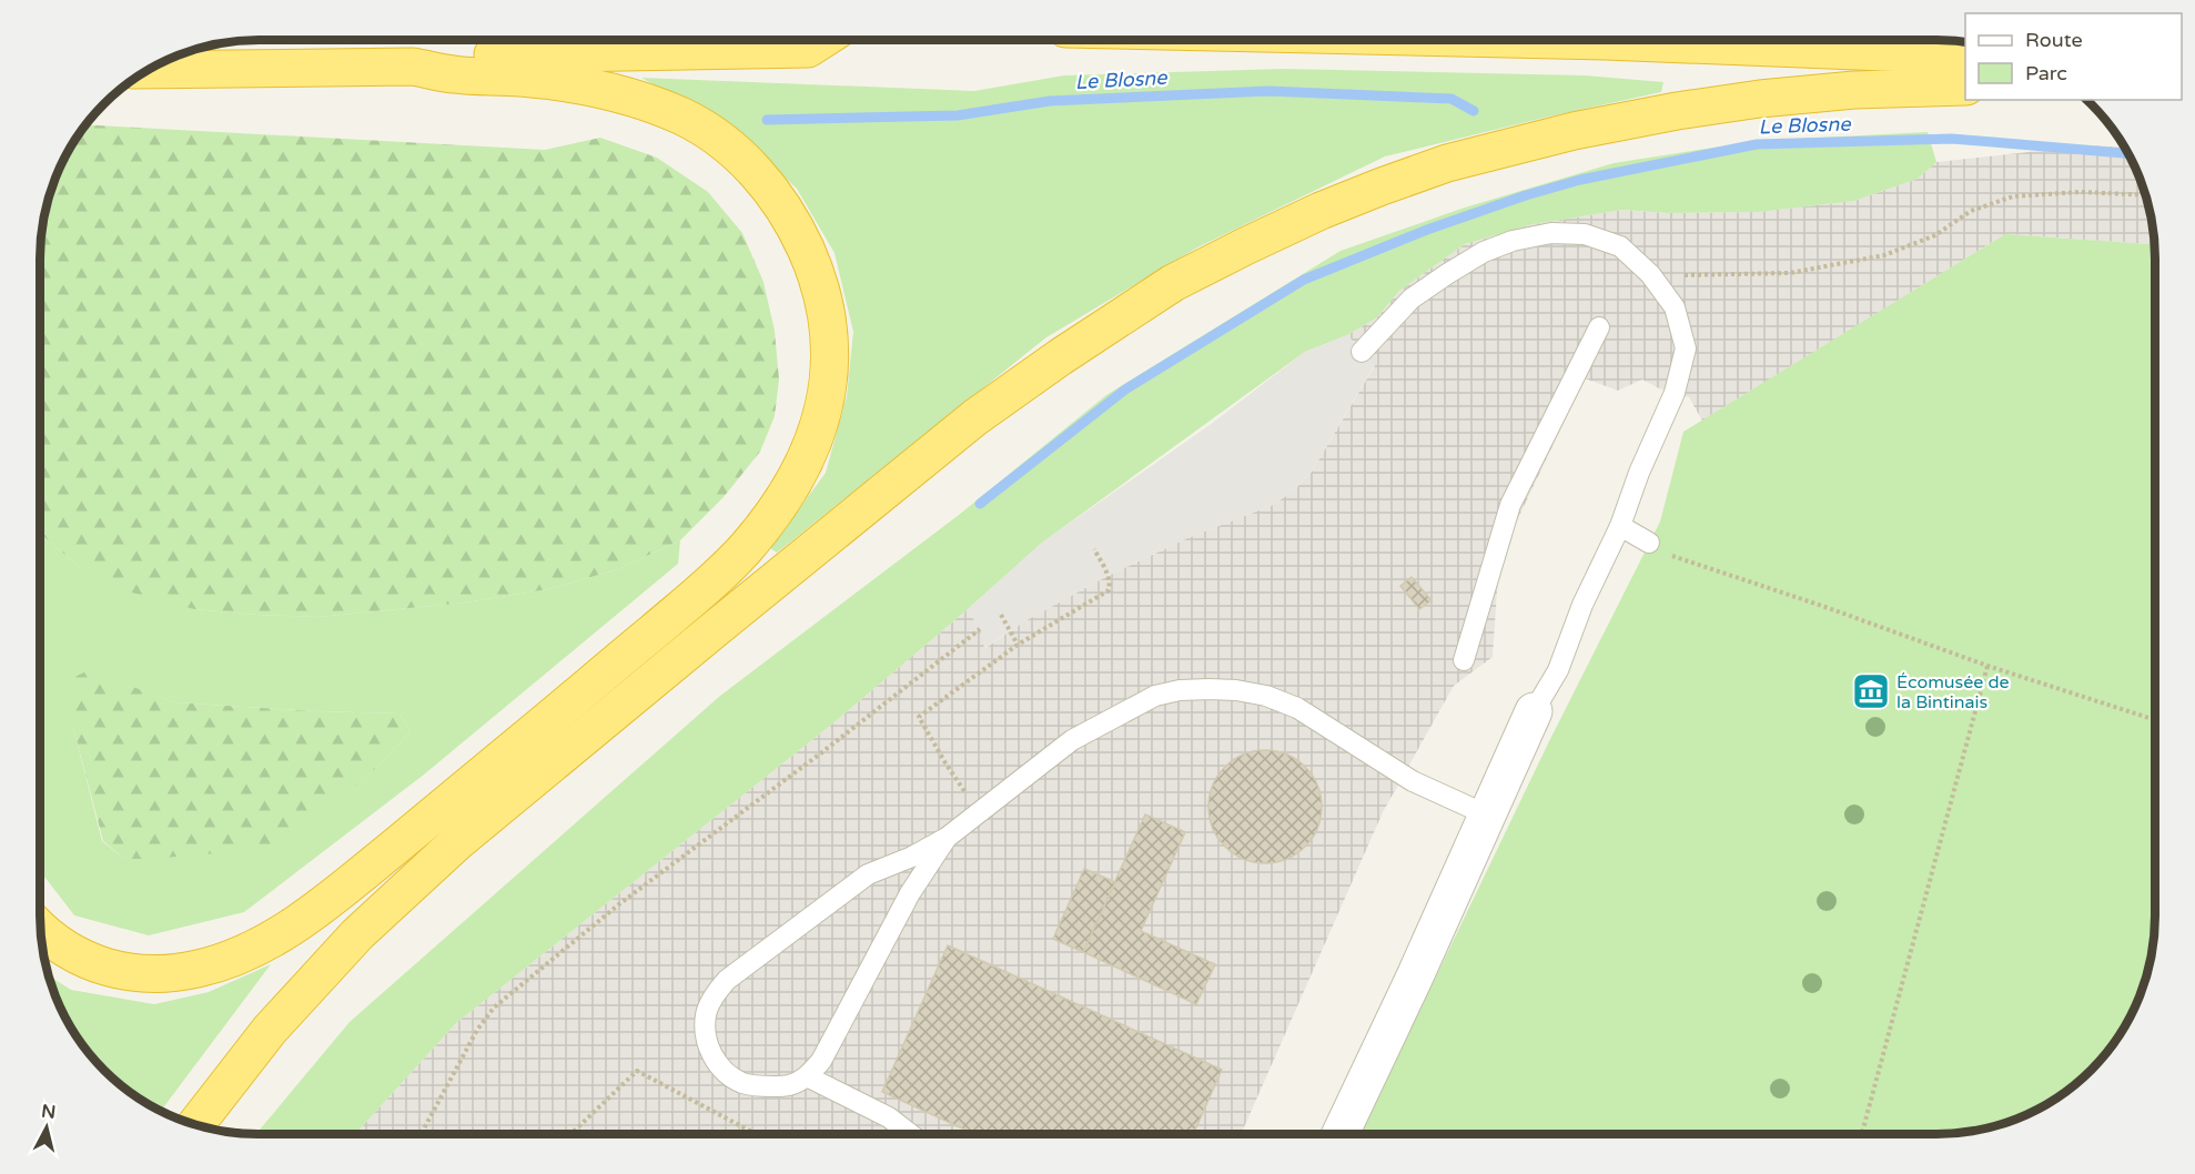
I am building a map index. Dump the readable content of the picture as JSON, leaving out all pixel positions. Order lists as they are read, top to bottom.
{
  "water": ["Le Blosne"],
  "places": {
    "museum": ["Écomusée de la Bintinais"]
  },
  "legend": ["Route", "Parc"],
  "north": "top"
}
